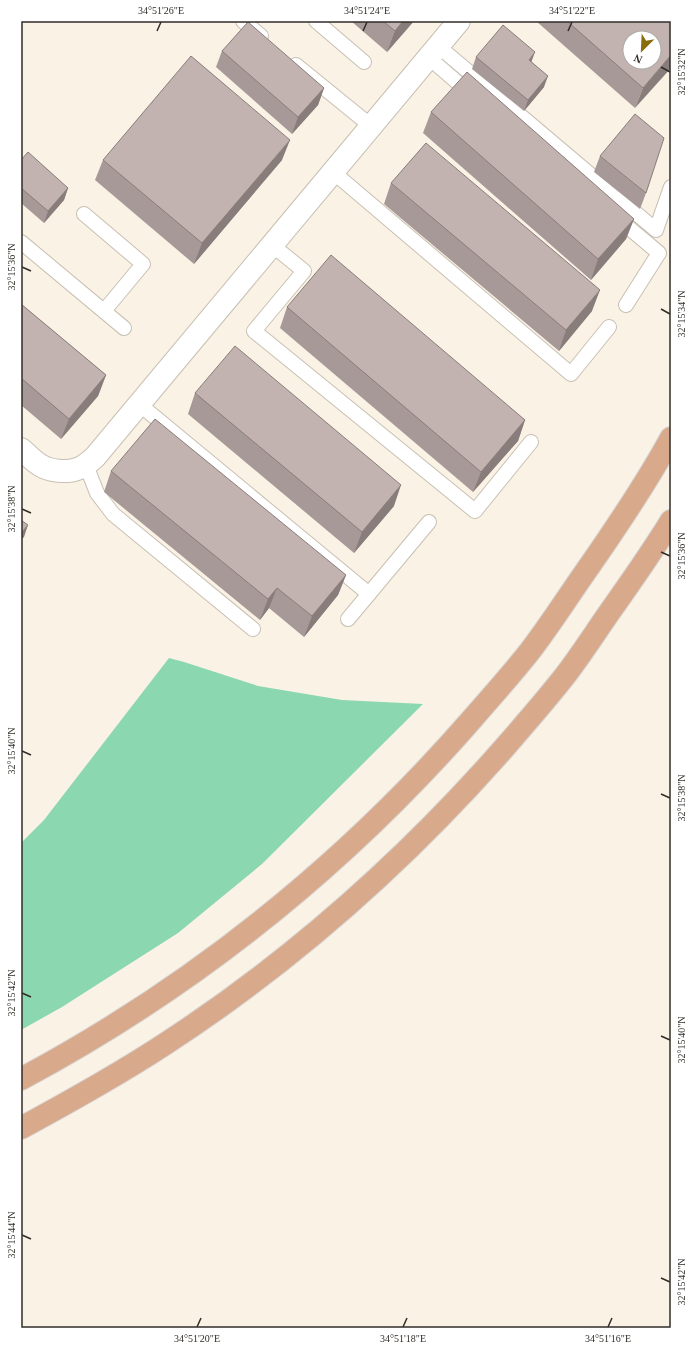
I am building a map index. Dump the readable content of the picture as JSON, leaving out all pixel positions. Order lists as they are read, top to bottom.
{
  "north": "bottom left",
  "coordinates": [
    "34°51'26\"E",
    "34°51'24\"E",
    "34°51'22\"E",
    "32°15'32\"N",
    "32°15'36\"N",
    "32°15'34\"N",
    "32°15'38\"N",
    "32°15'40\"N",
    "32°15'42\"N",
    "32°15'44\"N",
    "34°51'20\"E",
    "34°51'18\"E",
    "34°51'16\"E"
  ]
}
